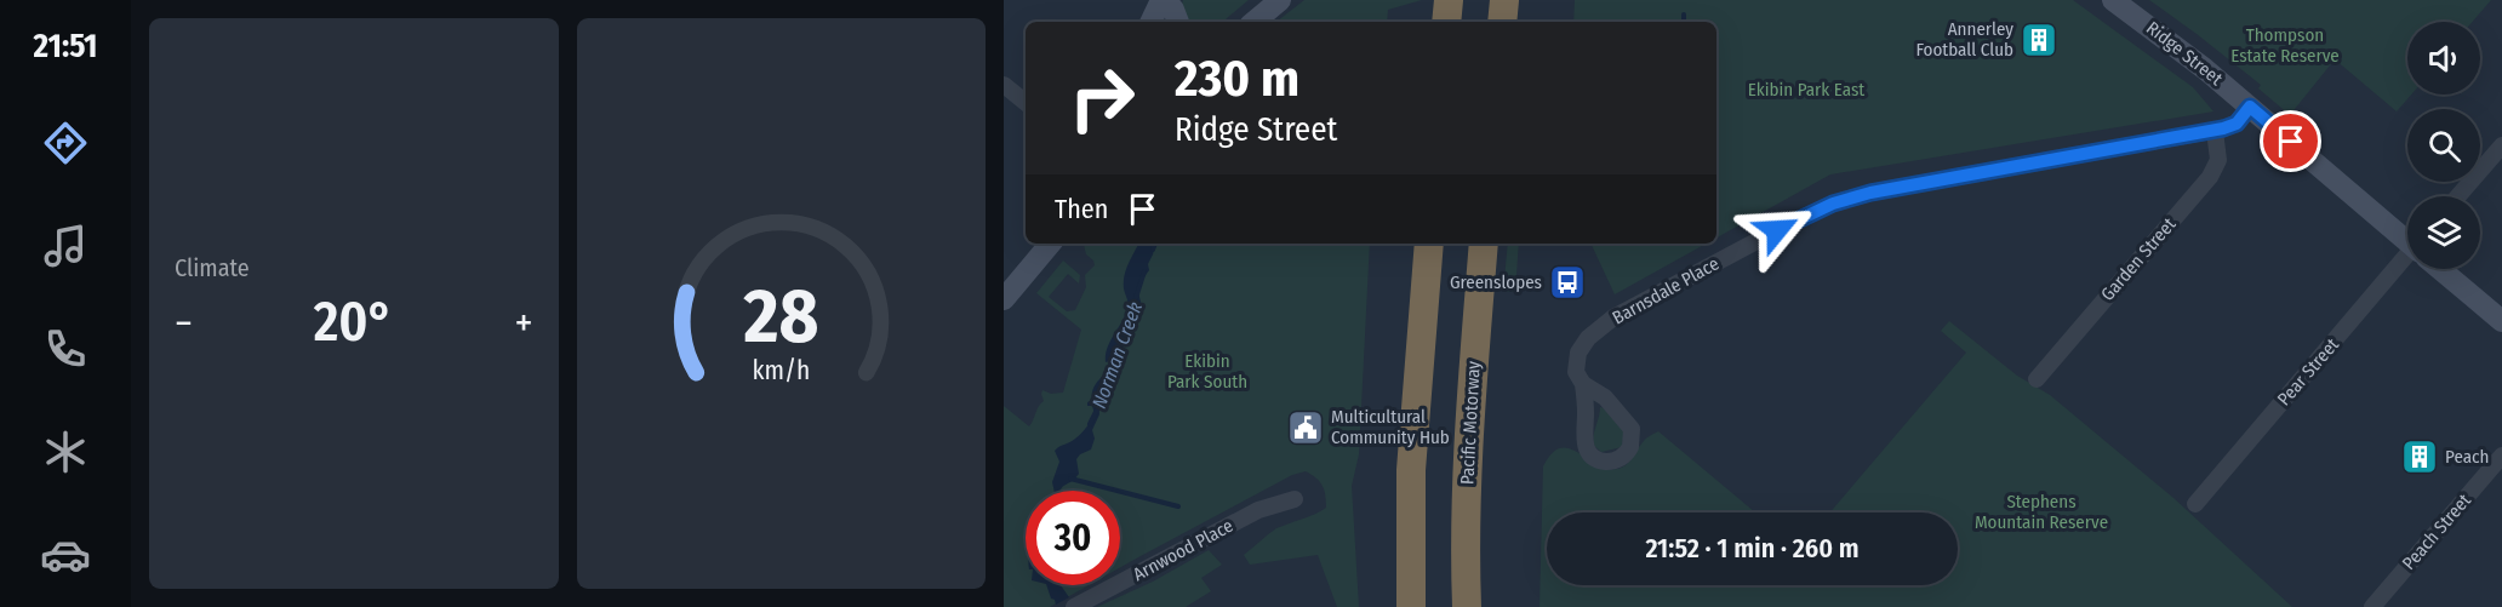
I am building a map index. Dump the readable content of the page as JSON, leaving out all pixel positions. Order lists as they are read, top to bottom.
{
  "streets": {
    "highway": ["Pacific Motorway"],
    "street": [
      "Ridge Street",
      "Garden Street",
      "Barnsdale Place",
      "Pear Street",
      "Peach Street",
      "Arnwood Place"
    ]
  },
  "crossings": [
    ["Ridge Street", "Barnsdale Place"],
    ["Garden Street", "Barnsdale Place"]
  ],
  "water": ["Norman Creek"],
  "parks": [
    "Thompson Estate Reserve",
    "Ekibin Park East",
    "Ekibin Park South",
    "Stephens Mountain Reserve"
  ],
  "places": {
    "building": ["Annerley Football Club", "Peach"],
    "bus stop": ["Greenslopes"],
    "public building": ["Multicultural Community Hub"]
  },
  "page": {
    "tabs": "21:51",
    "tile": "Climate",
    "turn": ["230 m", "Ridge Street"],
    "then": "Then",
    "heat": ["−", "20°", "+"],
    "limit": "30",
    "trip": "21:52 · 1 min · 260 m",
    "gauge": ["28", "km/h"]
  }
}
